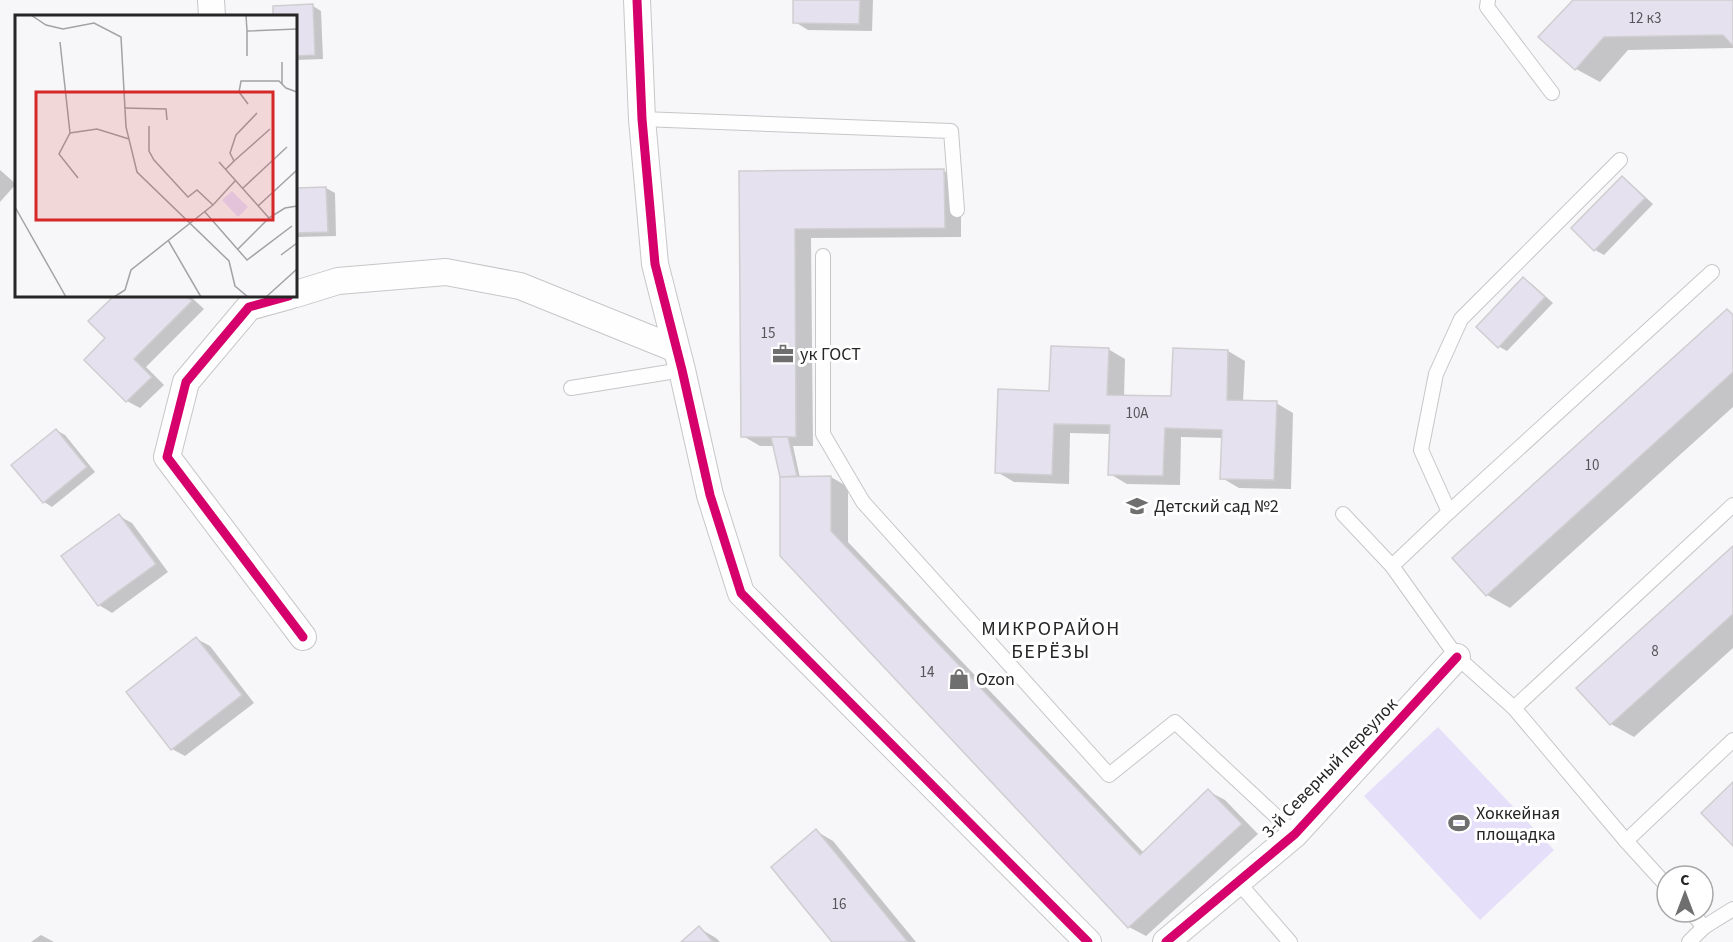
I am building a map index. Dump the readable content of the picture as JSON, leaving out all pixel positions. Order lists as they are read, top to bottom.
{
  "streets": {
    "street": ["3-й Северный переулок"]
  },
  "districts": ["МИКРОРАЙОН БЕРЁЗЫ"],
  "places": {
    "office": ["ук ГОСТ"],
    "school or university": ["Детский сад №2"],
    "shop": ["Ozon"],
    "sports": ["Хоккейная площадка"]
  },
  "house_numbers": [
    "12 к3",
    "15",
    "10А",
    "10",
    "8",
    "14",
    "16"
  ],
  "north": "top"
}
